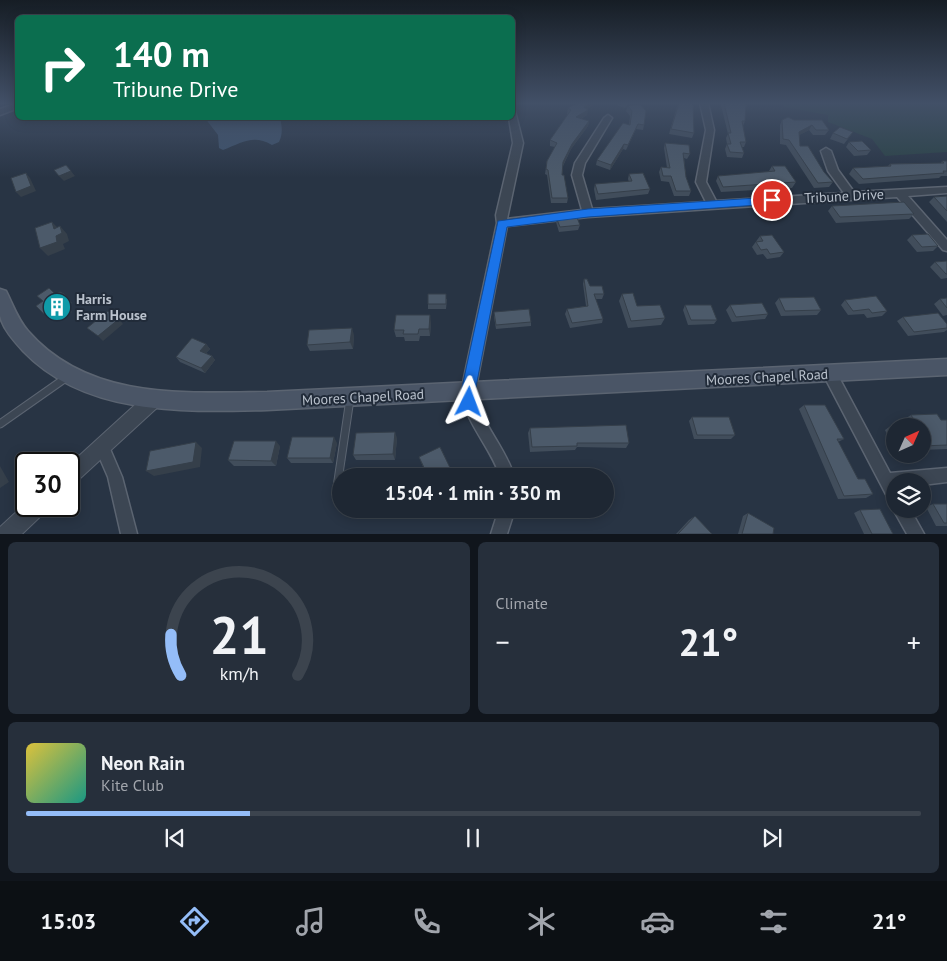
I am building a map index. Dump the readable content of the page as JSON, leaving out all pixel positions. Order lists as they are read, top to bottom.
{
  "streets": {
    "main road": ["Moores Chapel Road"],
    "street": ["Tribune Drive"]
  },
  "places": {
    "building": ["Harris Farm House"]
  },
  "north": "top right",
  "page": {
    "turn": ["140 m", "Tribune Drive"],
    "limit": "30",
    "trip": "15:04 · 1 min · 350 m",
    "tile": "Climate",
    "heat": ["−", "21°", "+"],
    "song": ["Neon Rain", "Kite Club"],
    "tabs": ["15:03", "21°"],
    "gauge": ["21", "km/h"]
  }
}
